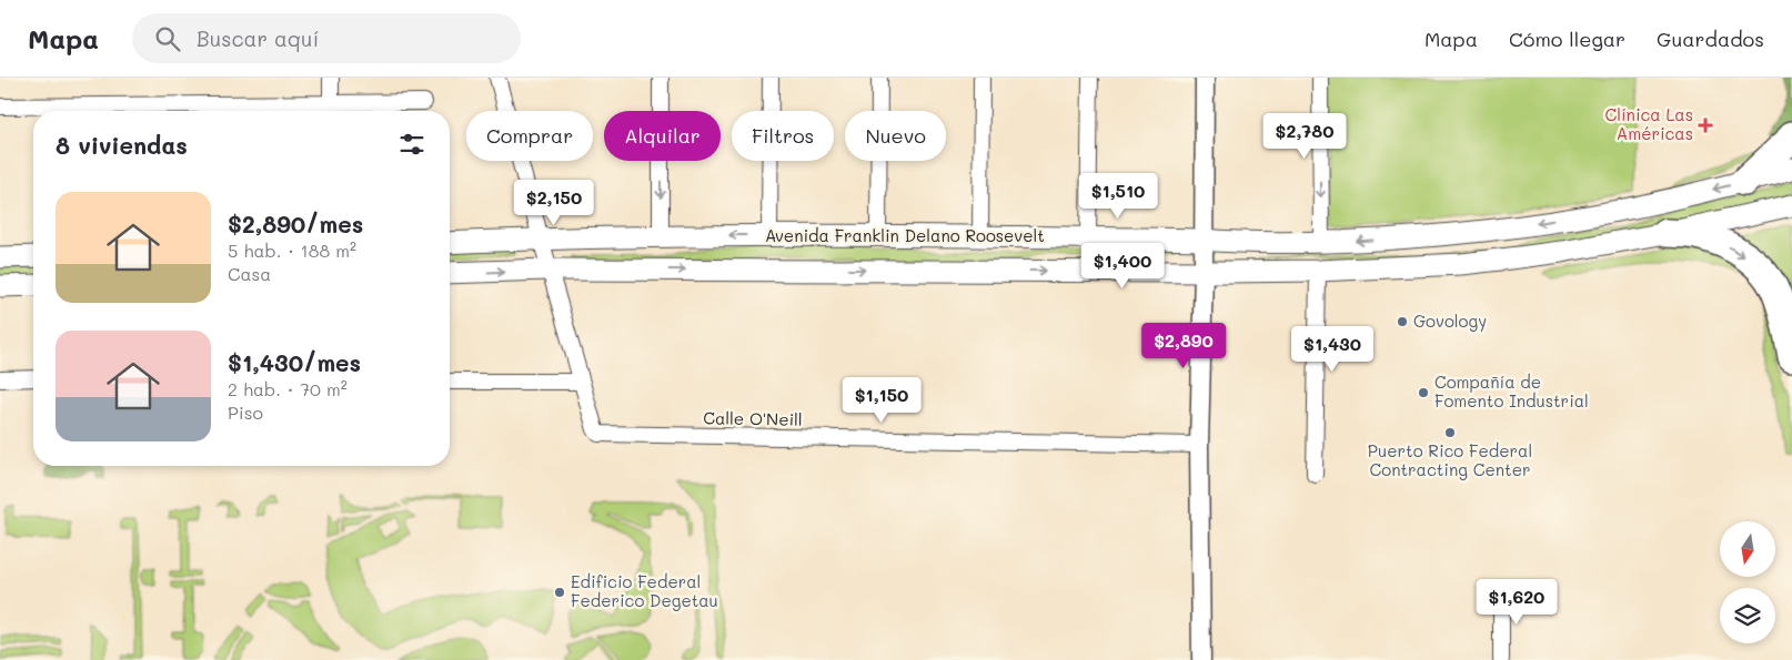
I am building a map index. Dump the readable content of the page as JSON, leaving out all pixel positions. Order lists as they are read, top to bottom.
{
  "streets": {
    "main road": ["Avenida Franklin Delano Roosevelt"],
    "street": ["Calle O'Neill"]
  },
  "crossings": [
    ["Avenida Franklin Delano Roosevelt", "Calle O'Neill"]
  ],
  "places": {
    "health": ["Clínica Las Américas"],
    "other": [
      "Govology",
      "Compañía de Fomento Industrial",
      "Puerto Rico Federal Contracting Center",
      "Edificio Federal Federico Degetau"
    ]
  },
  "north": "bottom",
  "page": {
    "header": "Mapa",
    "search": "Buscar aquí",
    "nav": ["Mapa", "Cómo llegar", "Guardados"],
    "chip": [
      "Comprar",
      "Alquilar",
      "Filtros",
      "Nuevo"
    ],
    "heading": "8 viviendas",
    "price": [
      "$2,780",
      "$1,510",
      "$2,150",
      "$1,400",
      "$2,890",
      "$1,430",
      "$1,150",
      "$1,620"
    ],
    "list": [
      {
        "name": "$2,890/mes",
        "note": "5 hab. · 188 m² · Casa"
      },
      {
        "name": "$1,430/mes",
        "note": "2 hab. · 70 m² · Piso"
      }
    ]
  }
}
